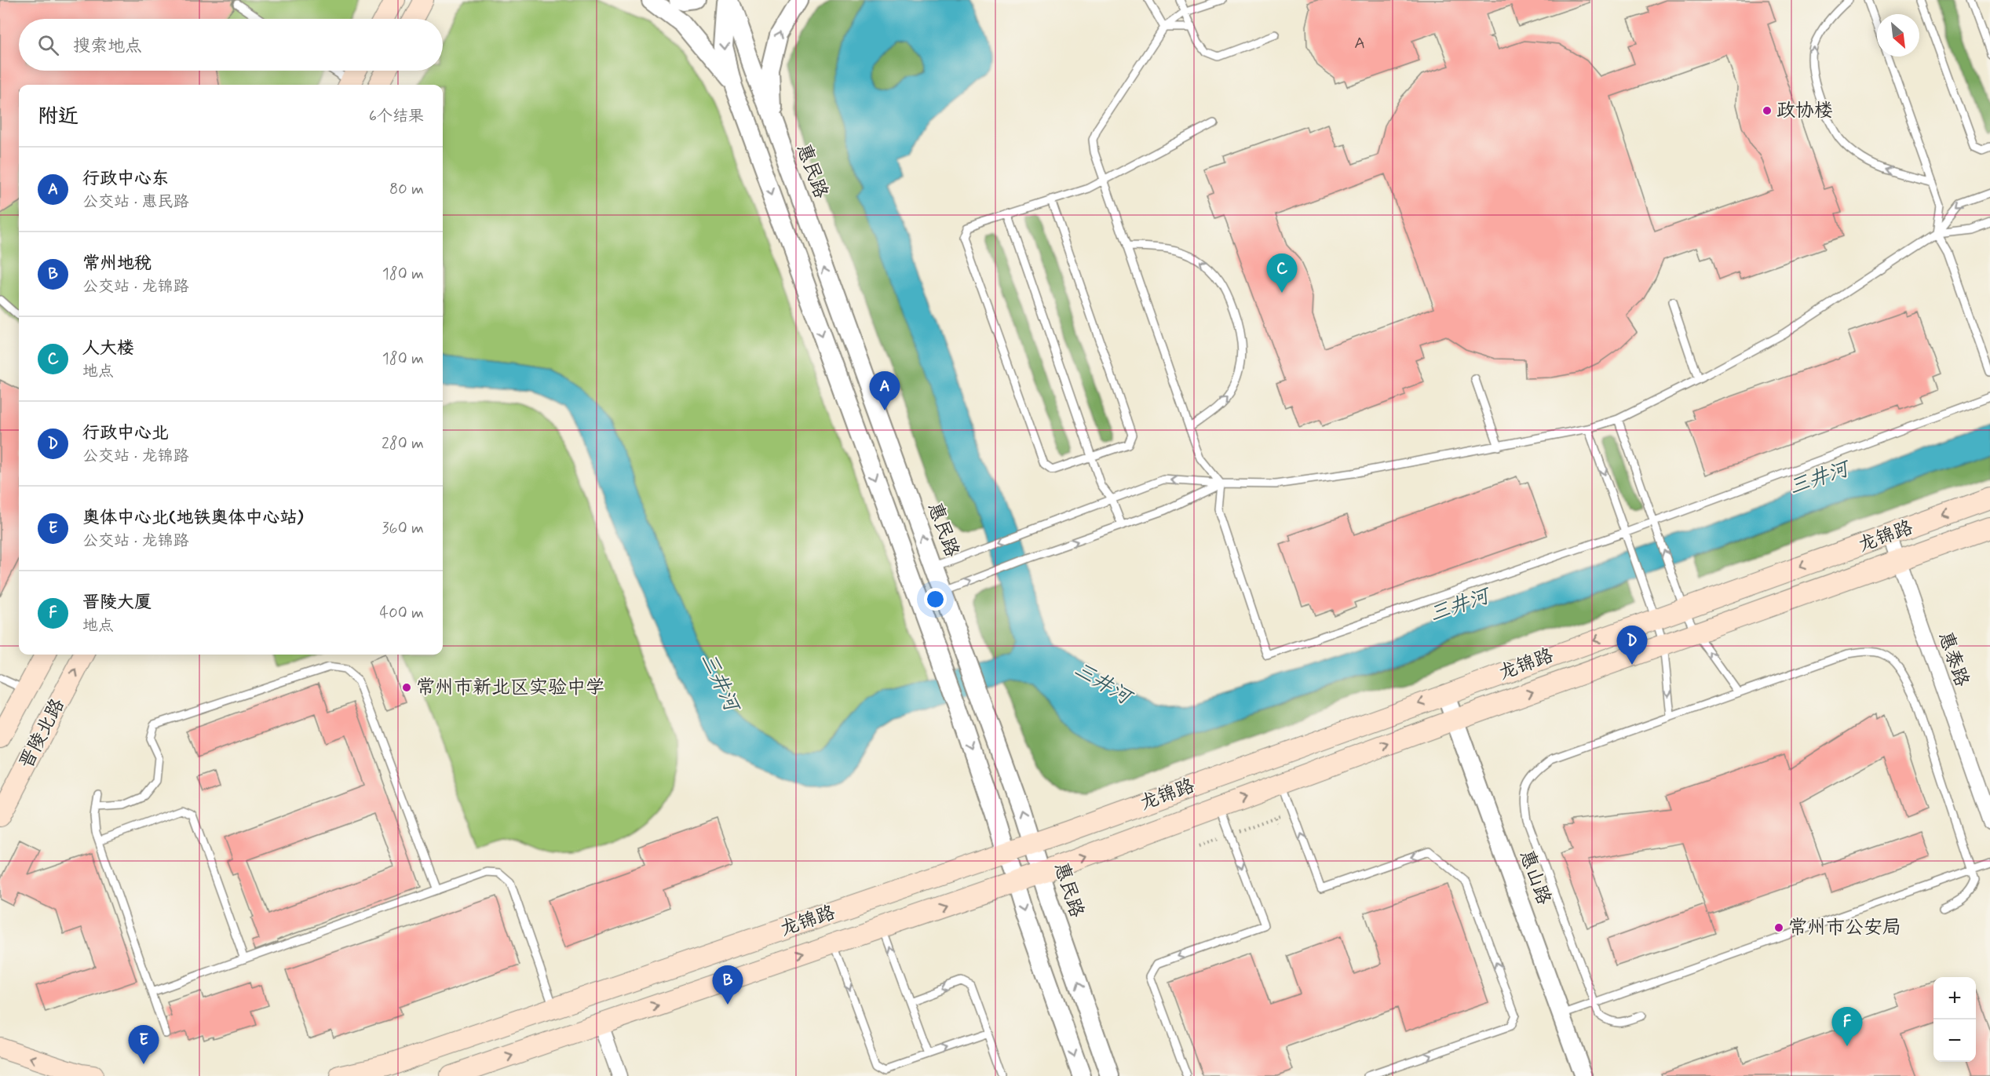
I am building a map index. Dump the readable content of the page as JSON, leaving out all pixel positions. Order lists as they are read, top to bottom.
{
  "streets": {
    "main road": ["龙锦路", "晋陵北路"],
    "street": ["惠民路", "惠泰路", "惠山路"]
  },
  "crossings": [
    ["惠民路", "龙锦路"],
    ["龙锦路", "惠泰路"],
    ["龙锦路", "惠山路"]
  ],
  "water": ["三井河"],
  "places": ["政协楼", "常州市新北区实验中学", "常州市公安局"],
  "house_numbers": ["A"],
  "north": "bottom right",
  "page": {
    "search": "搜索地点",
    "heading": ["附近", "6个结果"],
    "list": [
      {
        "mark": "A",
        "name": "行政中心东",
        "note": "公交站 · 惠民路",
        "value": "80 m"
      },
      {
        "mark": "B",
        "name": "常州地税",
        "note": "公交站 · 龙锦路",
        "value": "180 m"
      },
      {
        "mark": "C",
        "name": "人大楼",
        "note": "地点",
        "value": "180 m"
      },
      {
        "mark": "D",
        "name": "行政中心北",
        "note": "公交站 · 龙锦路",
        "value": "280 m"
      },
      {
        "mark": "E",
        "name": "奥体中心北(地铁奥体中心站)",
        "note": "公交站 · 龙锦路",
        "value": "360 m"
      },
      {
        "mark": "F",
        "name": "晋陵大厦",
        "note": "地点",
        "value": "400 m"
      }
    ],
    "pins": [
      "C",
      "A",
      "D",
      "B",
      "F",
      "E"
    ],
    "map_buttons": ["+", "−"]
  }
}
